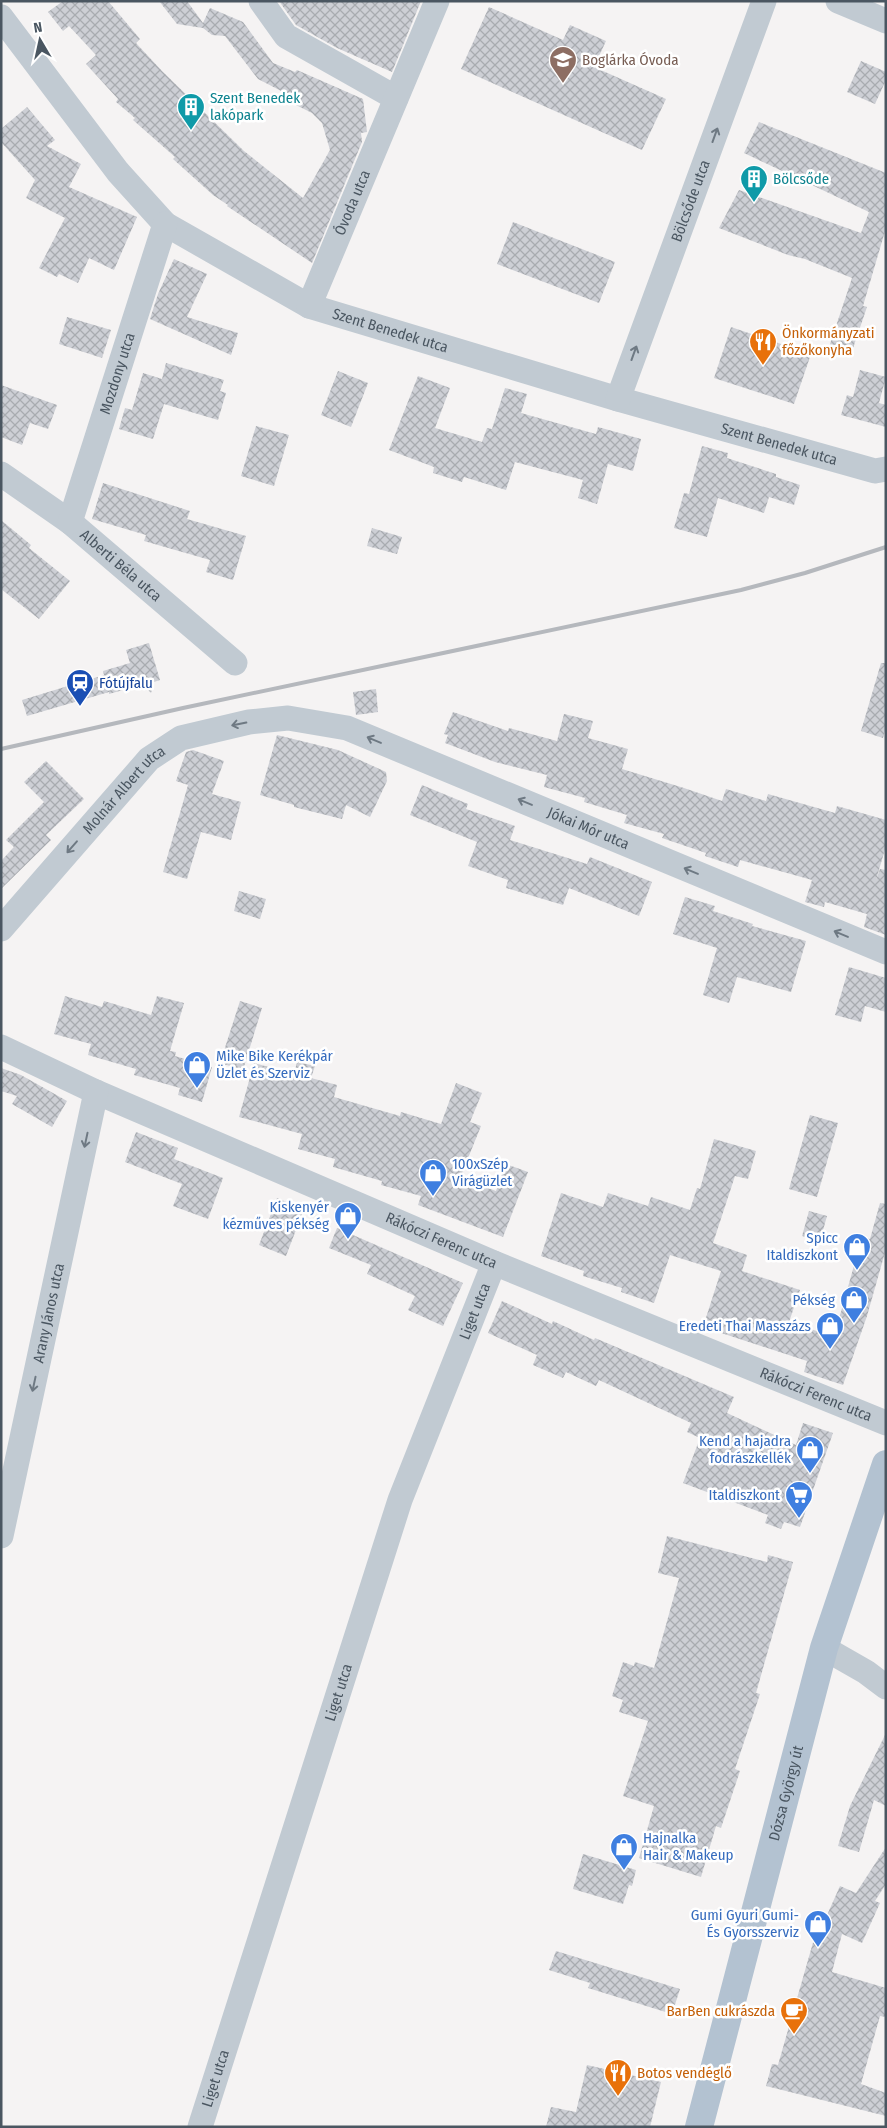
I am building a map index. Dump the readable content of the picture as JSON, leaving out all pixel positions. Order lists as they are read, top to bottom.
{
  "streets": {
    "main road": ["Dózsa György út"],
    "street": [
      "Bölcsőde utca",
      "Óvoda utca",
      "Szent Benedek utca",
      "Mozdony utca",
      "Alberti Béla utca",
      "Molnár Albert utca",
      "Jókai Mór utca",
      "Rákóczi Ferenc utca",
      "Liget utca",
      "Arany János utca"
    ]
  },
  "crossings": [
    ["Bölcsőde utca", "Szent Benedek utca"],
    ["Óvoda utca", "Szent Benedek utca"],
    ["Szent Benedek utca", "Mozdony utca"],
    ["Mozdony utca", "Alberti Béla utca"],
    ["Molnár Albert utca", "Jókai Mór utca"],
    ["Rákóczi Ferenc utca", "Liget utca"],
    ["Rákóczi Ferenc utca", "Arany János utca"]
  ],
  "one_way": [
    "Bölcsőde utca",
    "Molnár Albert utca",
    "Jókai Mór utca",
    "Arany János utca"
  ],
  "places": {
    "school or university": ["Boglárka Óvoda"],
    "building": ["Szent Benedek lakópark", "Bölcsőde"],
    "restaurant": ["Önkormányzati főzőkonyha", "Botos vendéglő"],
    "station": ["Fótújfalu"],
    "shop": [
      "Mike Bike Kerékpár Üzlet és Szerviz",
      "100xSzép Virágüzlet",
      "Kiskenyér kézműves pékség",
      "Spicc Italdiszkont",
      "Pékség",
      "Eredeti Thai Masszázs",
      "Kend a hajadra fodrászkellék",
      "Hajnalka Hair & Makeup",
      "Gumi Gyuri Gumi- És Gyorsszerviz"
    ],
    "supermarket": ["Italdiszkont"],
    "cafe": ["BarBen cukrászda"]
  },
  "north": "top"
}
